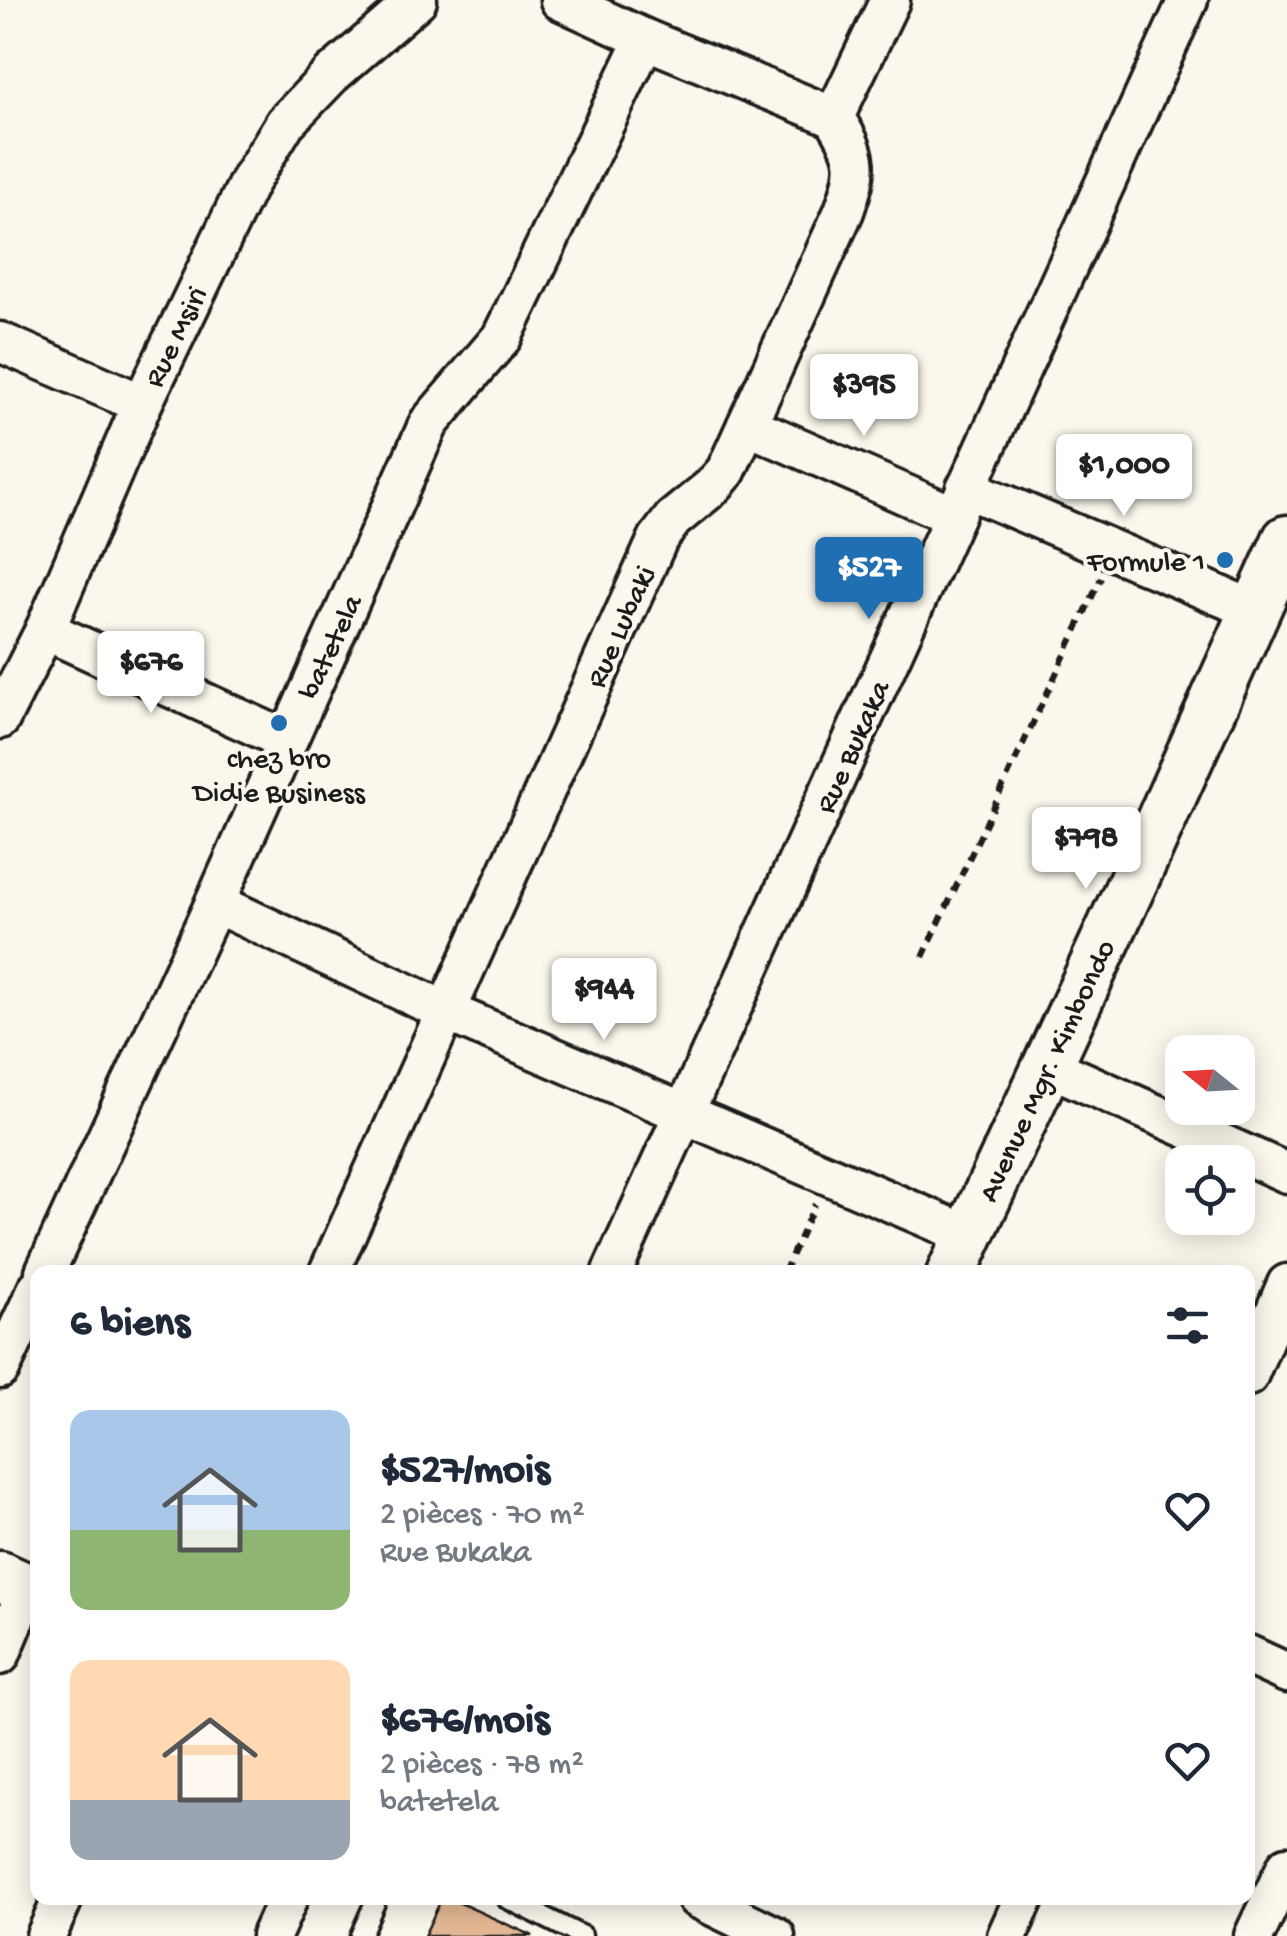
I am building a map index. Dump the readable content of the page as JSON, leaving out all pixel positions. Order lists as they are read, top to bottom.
{
  "streets": {
    "street": [
      "Rue Msiri",
      "Rue Lubaki",
      "batetela",
      "Rue Bukaka",
      "Avenue Mgr. Kimbondo"
    ]
  },
  "places": ["Formule 1", "chez bro Didie Business"],
  "north": "left",
  "page": {
    "price": [
      "$395",
      "$1,000",
      "$527",
      "$676",
      "$798",
      "$944"
    ],
    "heading": "6 biens",
    "list": [
      {
        "name": "$527/mois",
        "note": "2 pièces · 70 m² · Rue Bukaka"
      },
      {
        "name": "$676/mois",
        "note": "2 pièces · 78 m² · batetela"
      }
    ]
  }
}
